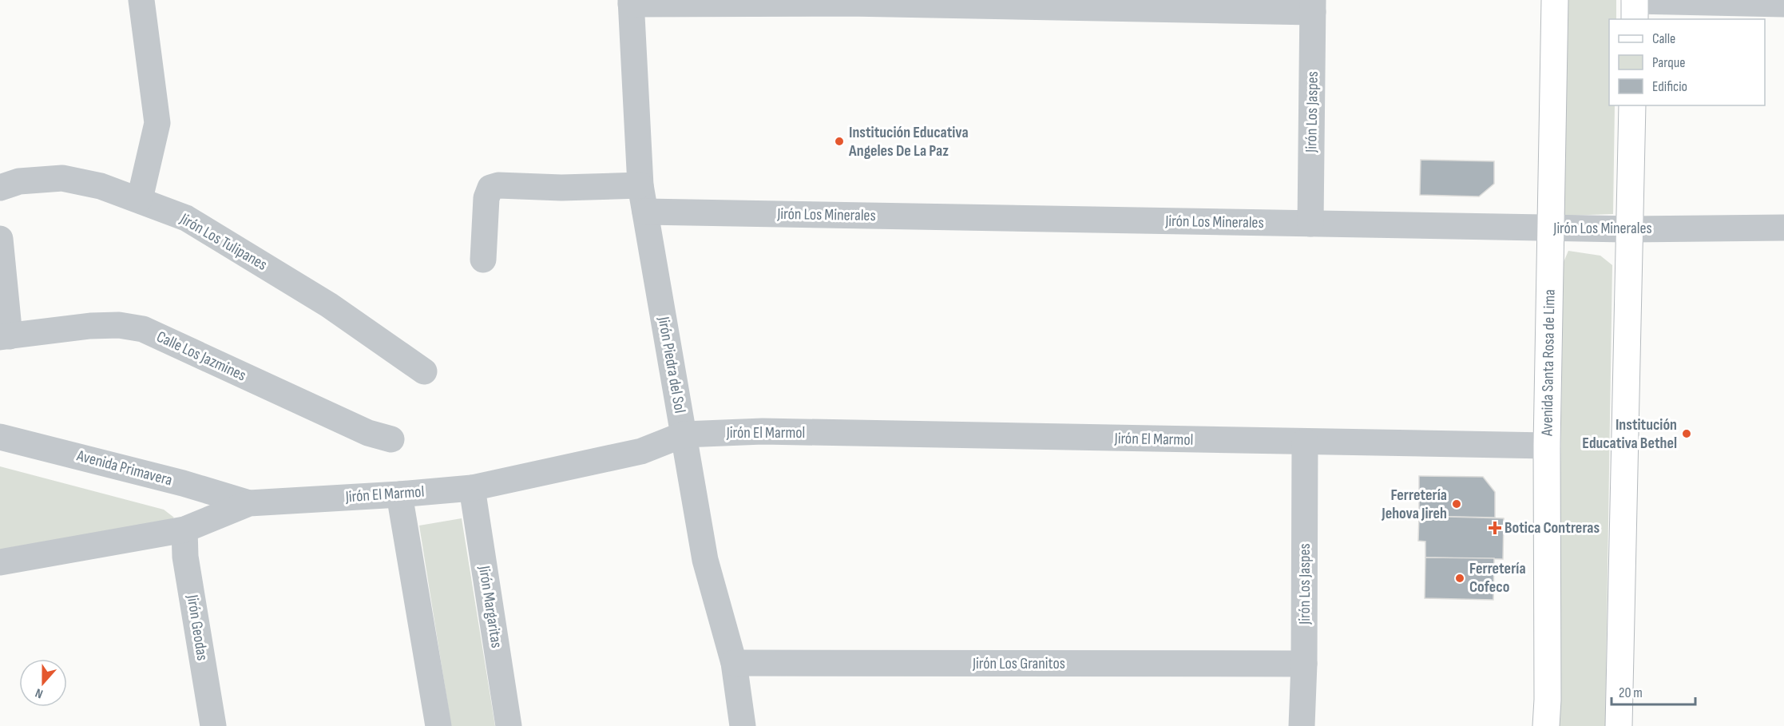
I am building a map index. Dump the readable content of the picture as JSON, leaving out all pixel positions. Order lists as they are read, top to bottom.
{
  "streets": {
    "main road": ["Avenida Santa Rosa de Lima"],
    "street": [
      "Jirón Los Jaspes",
      "Jirón Los Minerales",
      "Jirón Los Tulipanes",
      "Calle Los Jazmines",
      "Jirón Piedra del Sol",
      "Jirón El Marmol",
      "Avenida Primavera",
      "Jirón Margaritas",
      "Jirón Geodas",
      "Jirón Los Granitos"
    ]
  },
  "crossings": [
    ["Jirón Los Jaspes", "Jirón Los Minerales"],
    ["Jirón Los Jaspes", "Jirón El Marmol"],
    ["Jirón Los Jaspes", "Jirón Los Granitos"],
    ["Jirón Los Minerales", "Avenida Santa Rosa de Lima"],
    ["Jirón Los Minerales", "Jirón Piedra del Sol"],
    ["Avenida Santa Rosa de Lima", "Jirón El Marmol"],
    ["Jirón Piedra del Sol", "Jirón El Marmol"],
    ["Jirón Piedra del Sol", "Jirón Los Granitos"],
    ["Jirón El Marmol", "Avenida Primavera"],
    ["Jirón El Marmol", "Jirón Margaritas"],
    ["Jirón El Marmol", "Jirón Geodas"]
  ],
  "places": {
    "other": [
      "Institución Educativa Angeles De La Paz",
      "Institución Educativa Bethel",
      "Ferretería Jehova Jireh",
      "Ferretería Cofeco"
    ],
    "health": ["Botica Contreras"]
  },
  "legend": ["Calle", "Parque", "Edificio"],
  "scale_bar": "20 m",
  "north": "bottom"
}
